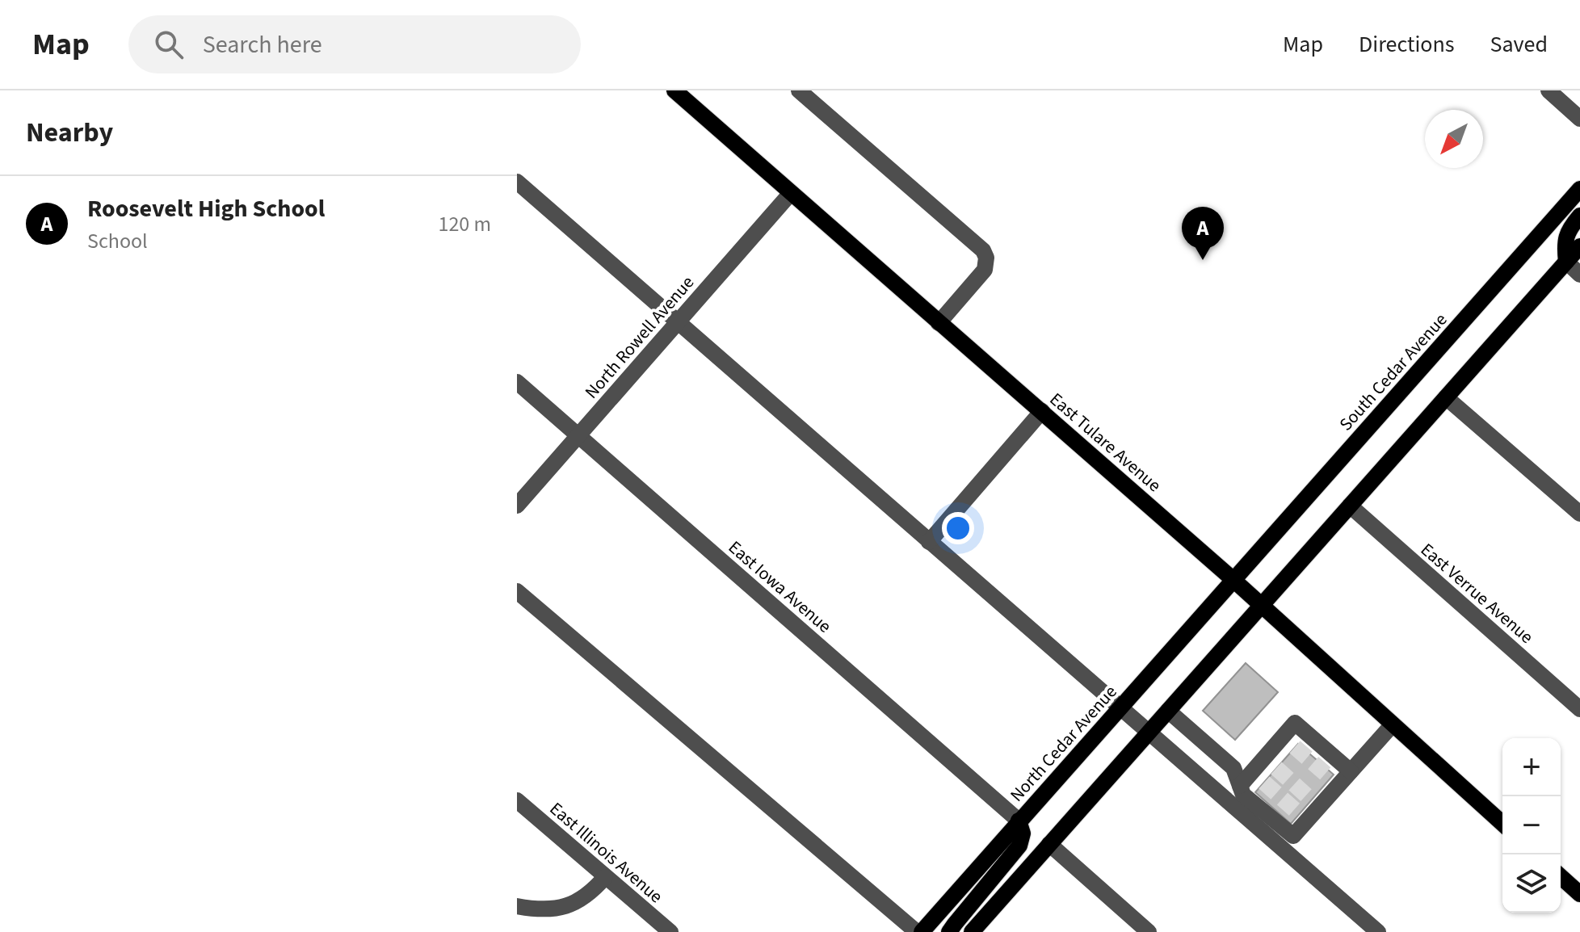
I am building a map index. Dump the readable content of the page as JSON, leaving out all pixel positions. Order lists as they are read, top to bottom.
{
  "streets": {
    "main road": ["South Cedar Avenue", "East Tulare Avenue", "North Cedar Avenue"],
    "street": [
      "North Rowell Avenue",
      "East Iowa Avenue",
      "East Verrue Avenue",
      "East Illinois Avenue"
    ]
  },
  "crossings": [
    ["North Rowell Avenue", "East Tulare Avenue"],
    ["North Rowell Avenue", "East Iowa Avenue"],
    ["South Cedar Avenue", "East Tulare Avenue"],
    ["South Cedar Avenue", "North Cedar Avenue"],
    ["East Tulare Avenue", "North Cedar Avenue"],
    ["East Iowa Avenue", "North Cedar Avenue"]
  ],
  "north": "bottom left",
  "page": {
    "header": "Map",
    "search": "Search here",
    "nav": ["Map", "Directions", "Saved"],
    "heading": "Nearby",
    "list": [
      {
        "mark": "A",
        "name": "Roosevelt High School",
        "note": "School",
        "value": "120 m"
      }
    ],
    "pins": "A",
    "map_buttons": ["+", "−"]
  }
}
